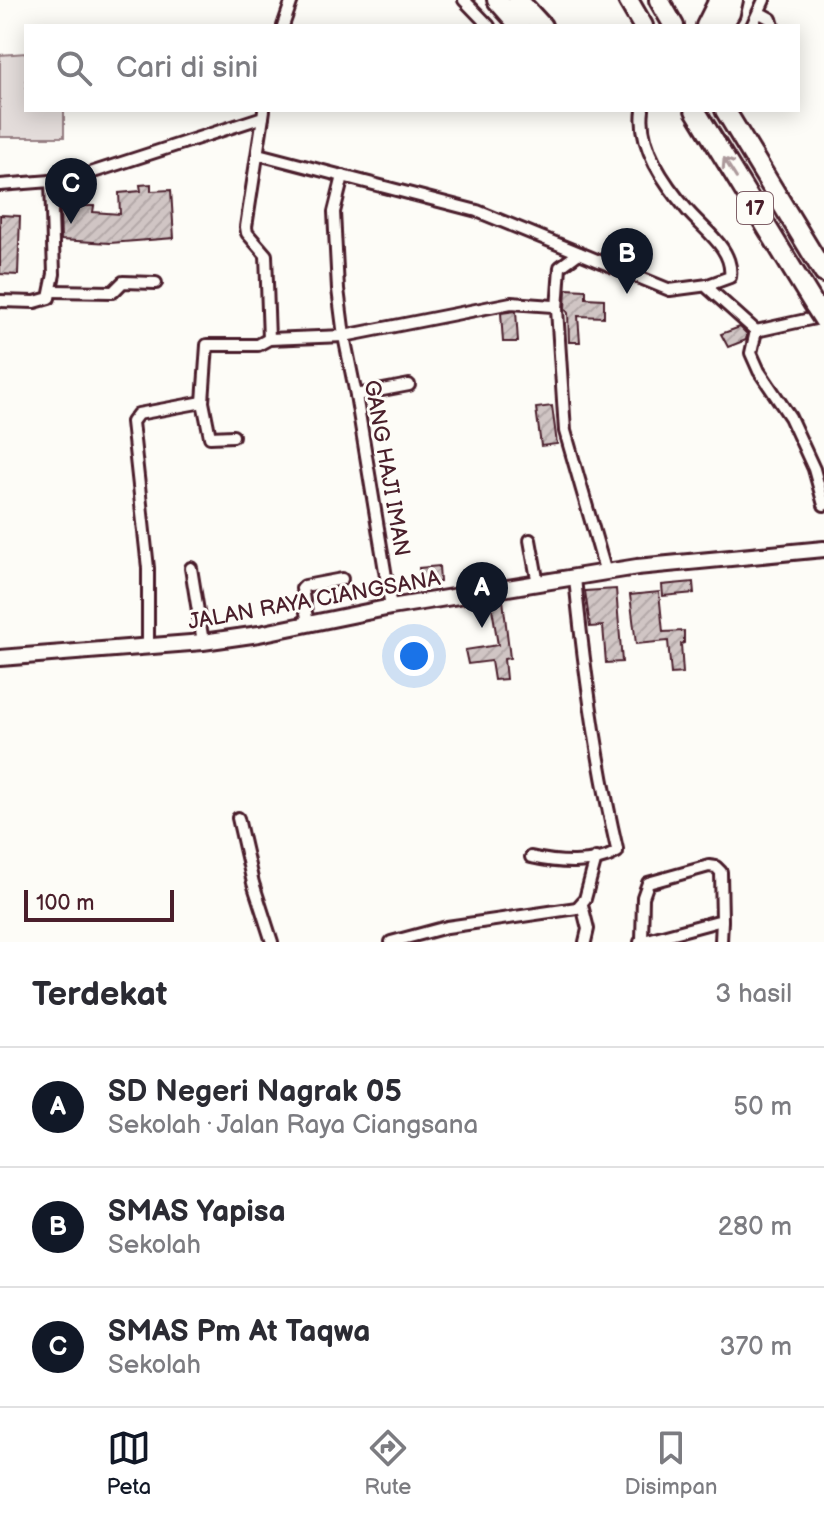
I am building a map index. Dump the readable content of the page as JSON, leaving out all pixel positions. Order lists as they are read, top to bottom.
{
  "streets": {
    "highway": ["17"],
    "main road": ["JALAN RAYA CIANGSANA"],
    "street": ["GANG HAJI IMAN"]
  },
  "crossings": [
    ["GANG HAJI IMAN", "JALAN RAYA CIANGSANA"]
  ],
  "scale_bar": "100 m",
  "page": {
    "search": "Cari di sini",
    "pins": ["C", "B", "A"],
    "scale": "100 m",
    "heading": ["Terdekat", "3 hasil"],
    "list": [
      {
        "mark": "A",
        "name": "SD Negeri Nagrak 05",
        "note": "Sekolah · Jalan Raya Ciangsana",
        "value": "50 m"
      },
      {
        "mark": "B",
        "name": "SMAS Yapisa",
        "note": "Sekolah",
        "value": "280 m"
      },
      {
        "mark": "C",
        "name": "SMAS Pm At Taqwa",
        "note": "Sekolah",
        "value": "370 m"
      }
    ],
    "nav": ["Peta", "Rute", "Disimpan"]
  }
}
